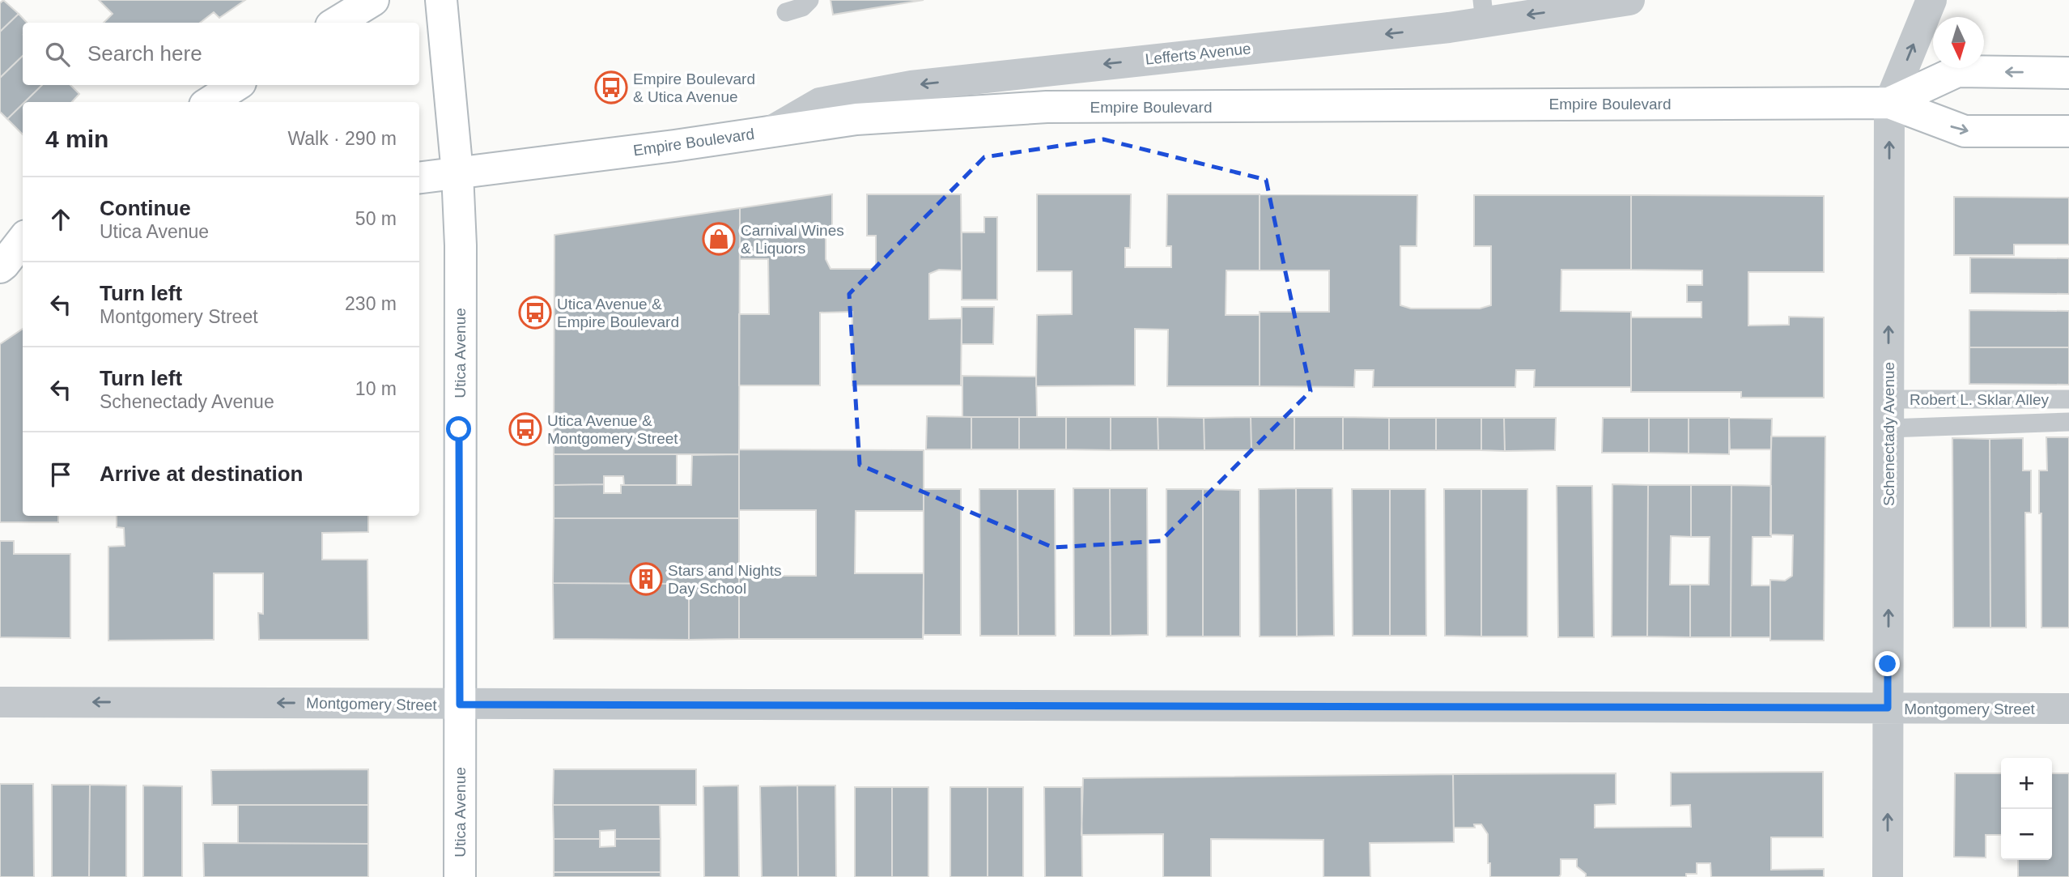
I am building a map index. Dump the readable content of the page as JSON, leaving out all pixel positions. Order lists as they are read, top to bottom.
{
  "streets": {
    "main road": ["Empire Boulevard", "Utica Avenue"],
    "street": ["Lefferts Avenue", "Schenectady Avenue", "Montgomery Street"],
    "lane": ["Robert L. Sklar Alley"]
  },
  "crossings": [
    ["Lefferts Avenue", "Empire Boulevard"],
    ["Empire Boulevard", "Utica Avenue"],
    ["Empire Boulevard", "Schenectady Avenue"],
    ["Utica Avenue", "Montgomery Street"],
    ["Robert L. Sklar Alley", "Schenectady Avenue"],
    ["Schenectady Avenue", "Montgomery Street"]
  ],
  "one_way": ["Lefferts Avenue", "Schenectady Avenue"],
  "places": {
    "bus stop": ["Empire Boulevard & Utica Avenue", "Utica Avenue & Empire Boulevard", "Utica Avenue & Montgomery Street"],
    "shop": ["Carnival Wines & Liquors"],
    "building": ["Stars and Nights Day School"]
  },
  "north": "bottom",
  "page": {
    "search": "Search here",
    "heading": ["4 min", "Walk · 290 m"],
    "list": [
      ["Continue", "Utica Avenue", "50 m"],
      ["Turn left", "Montgomery Street", "230 m"],
      ["Turn left", "Schenectady Avenue", "10 m"],
      "Arrive at destination"
    ],
    "map_buttons": ["+", "−"]
  }
}
